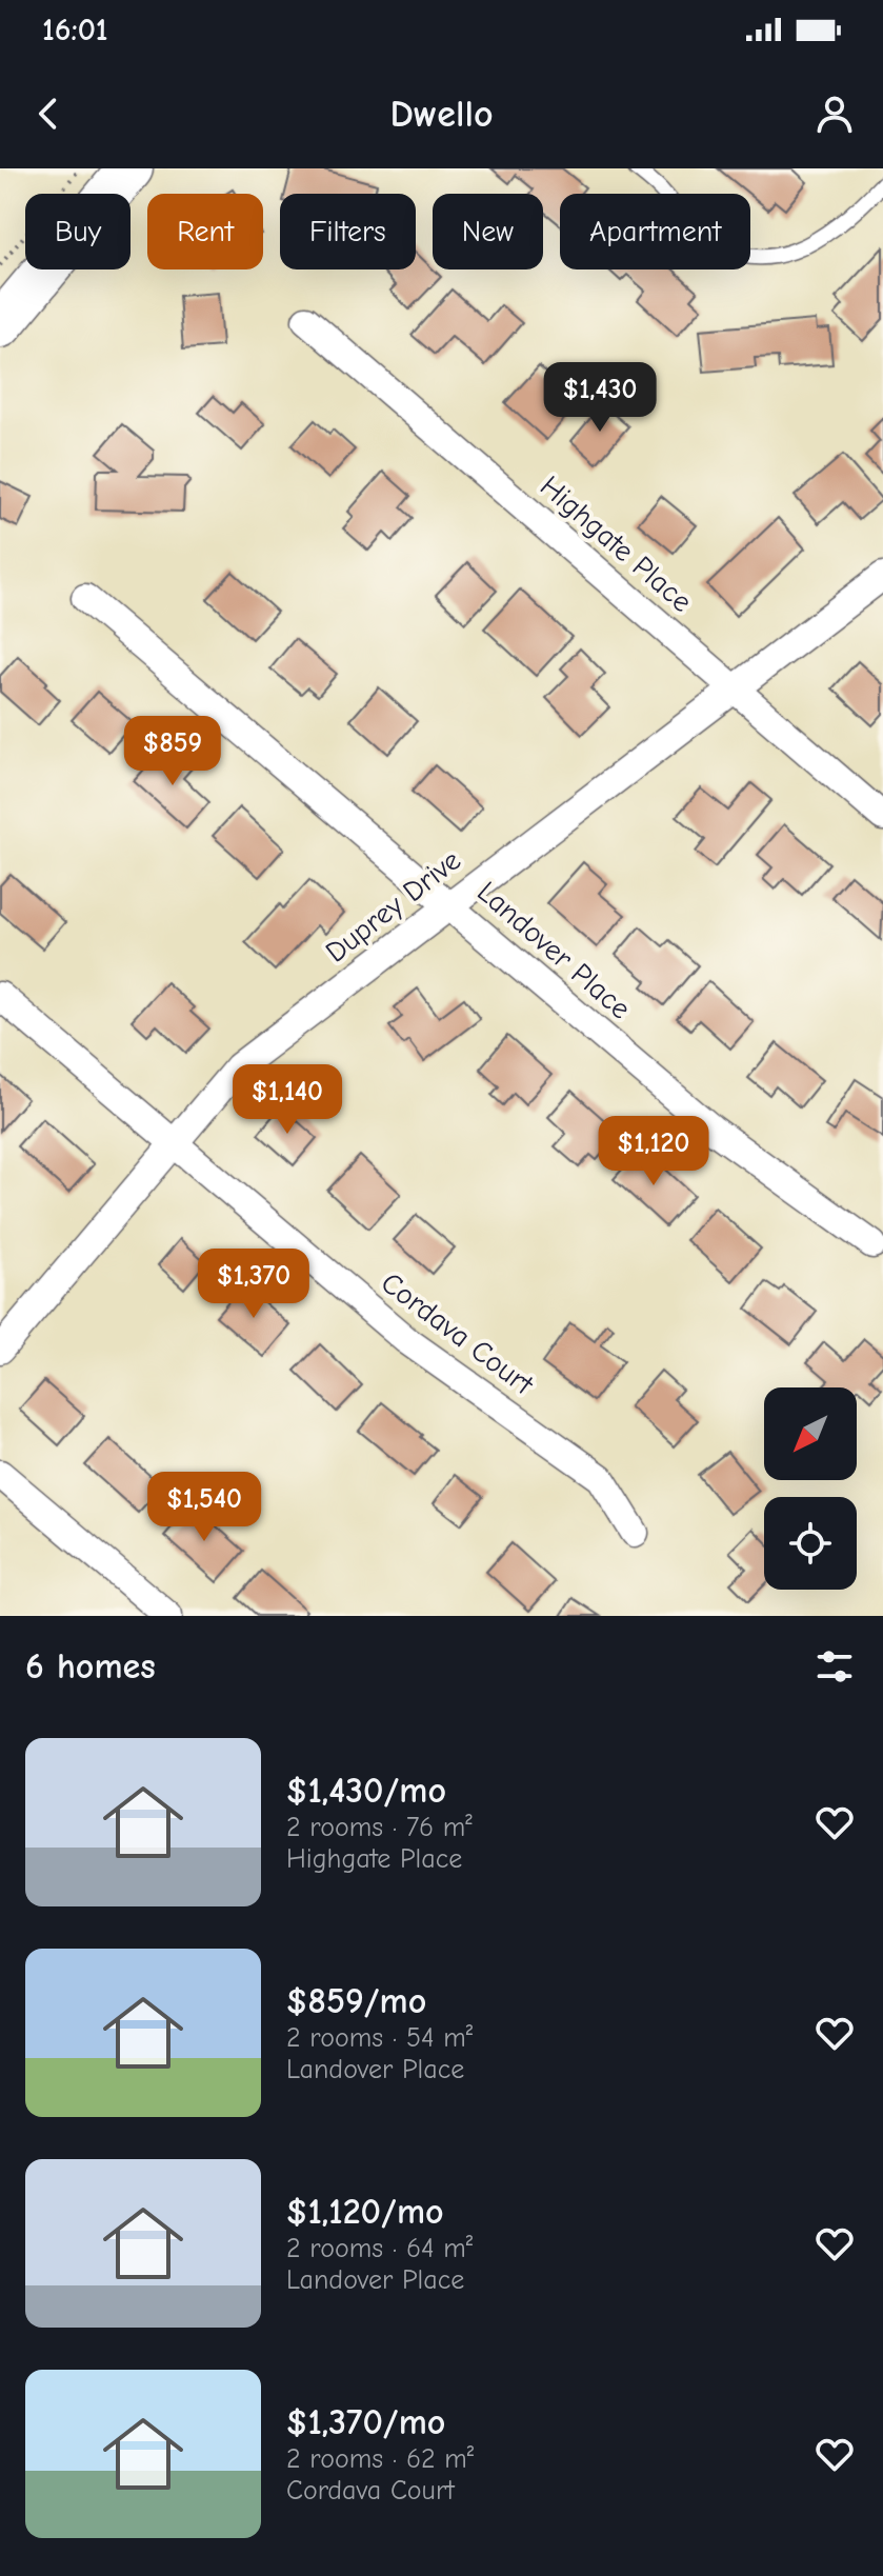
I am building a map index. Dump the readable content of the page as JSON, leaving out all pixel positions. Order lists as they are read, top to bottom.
{
  "streets": {
    "street": [
      "Highgate Place",
      "Duprey Drive",
      "Landover Place",
      "Cordava Court"
    ]
  },
  "crossings": [
    ["Highgate Place", "Duprey Drive"],
    ["Duprey Drive", "Landover Place"],
    ["Duprey Drive", "Cordava Court"]
  ],
  "north": "bottom left",
  "page": {
    "status": "16:01",
    "header": "Dwello",
    "chip": [
      "Buy",
      "Rent",
      "Filters",
      "New",
      "Apartment"
    ],
    "price": [
      "$1,430",
      "$859",
      "$1,140",
      "$1,120",
      "$1,370",
      "$1,540"
    ],
    "heading": "6 homes",
    "list": [
      {
        "name": "$1,430/mo",
        "note": "2 rooms · 76 m² · Highgate Place"
      },
      {
        "name": "$859/mo",
        "note": "2 rooms · 54 m² · Landover Place"
      },
      {
        "name": "$1,120/mo",
        "note": "2 rooms · 64 m² · Landover Place"
      },
      {
        "name": "$1,370/mo",
        "note": "2 rooms · 62 m² · Cordava Court"
      }
    ]
  }
}
